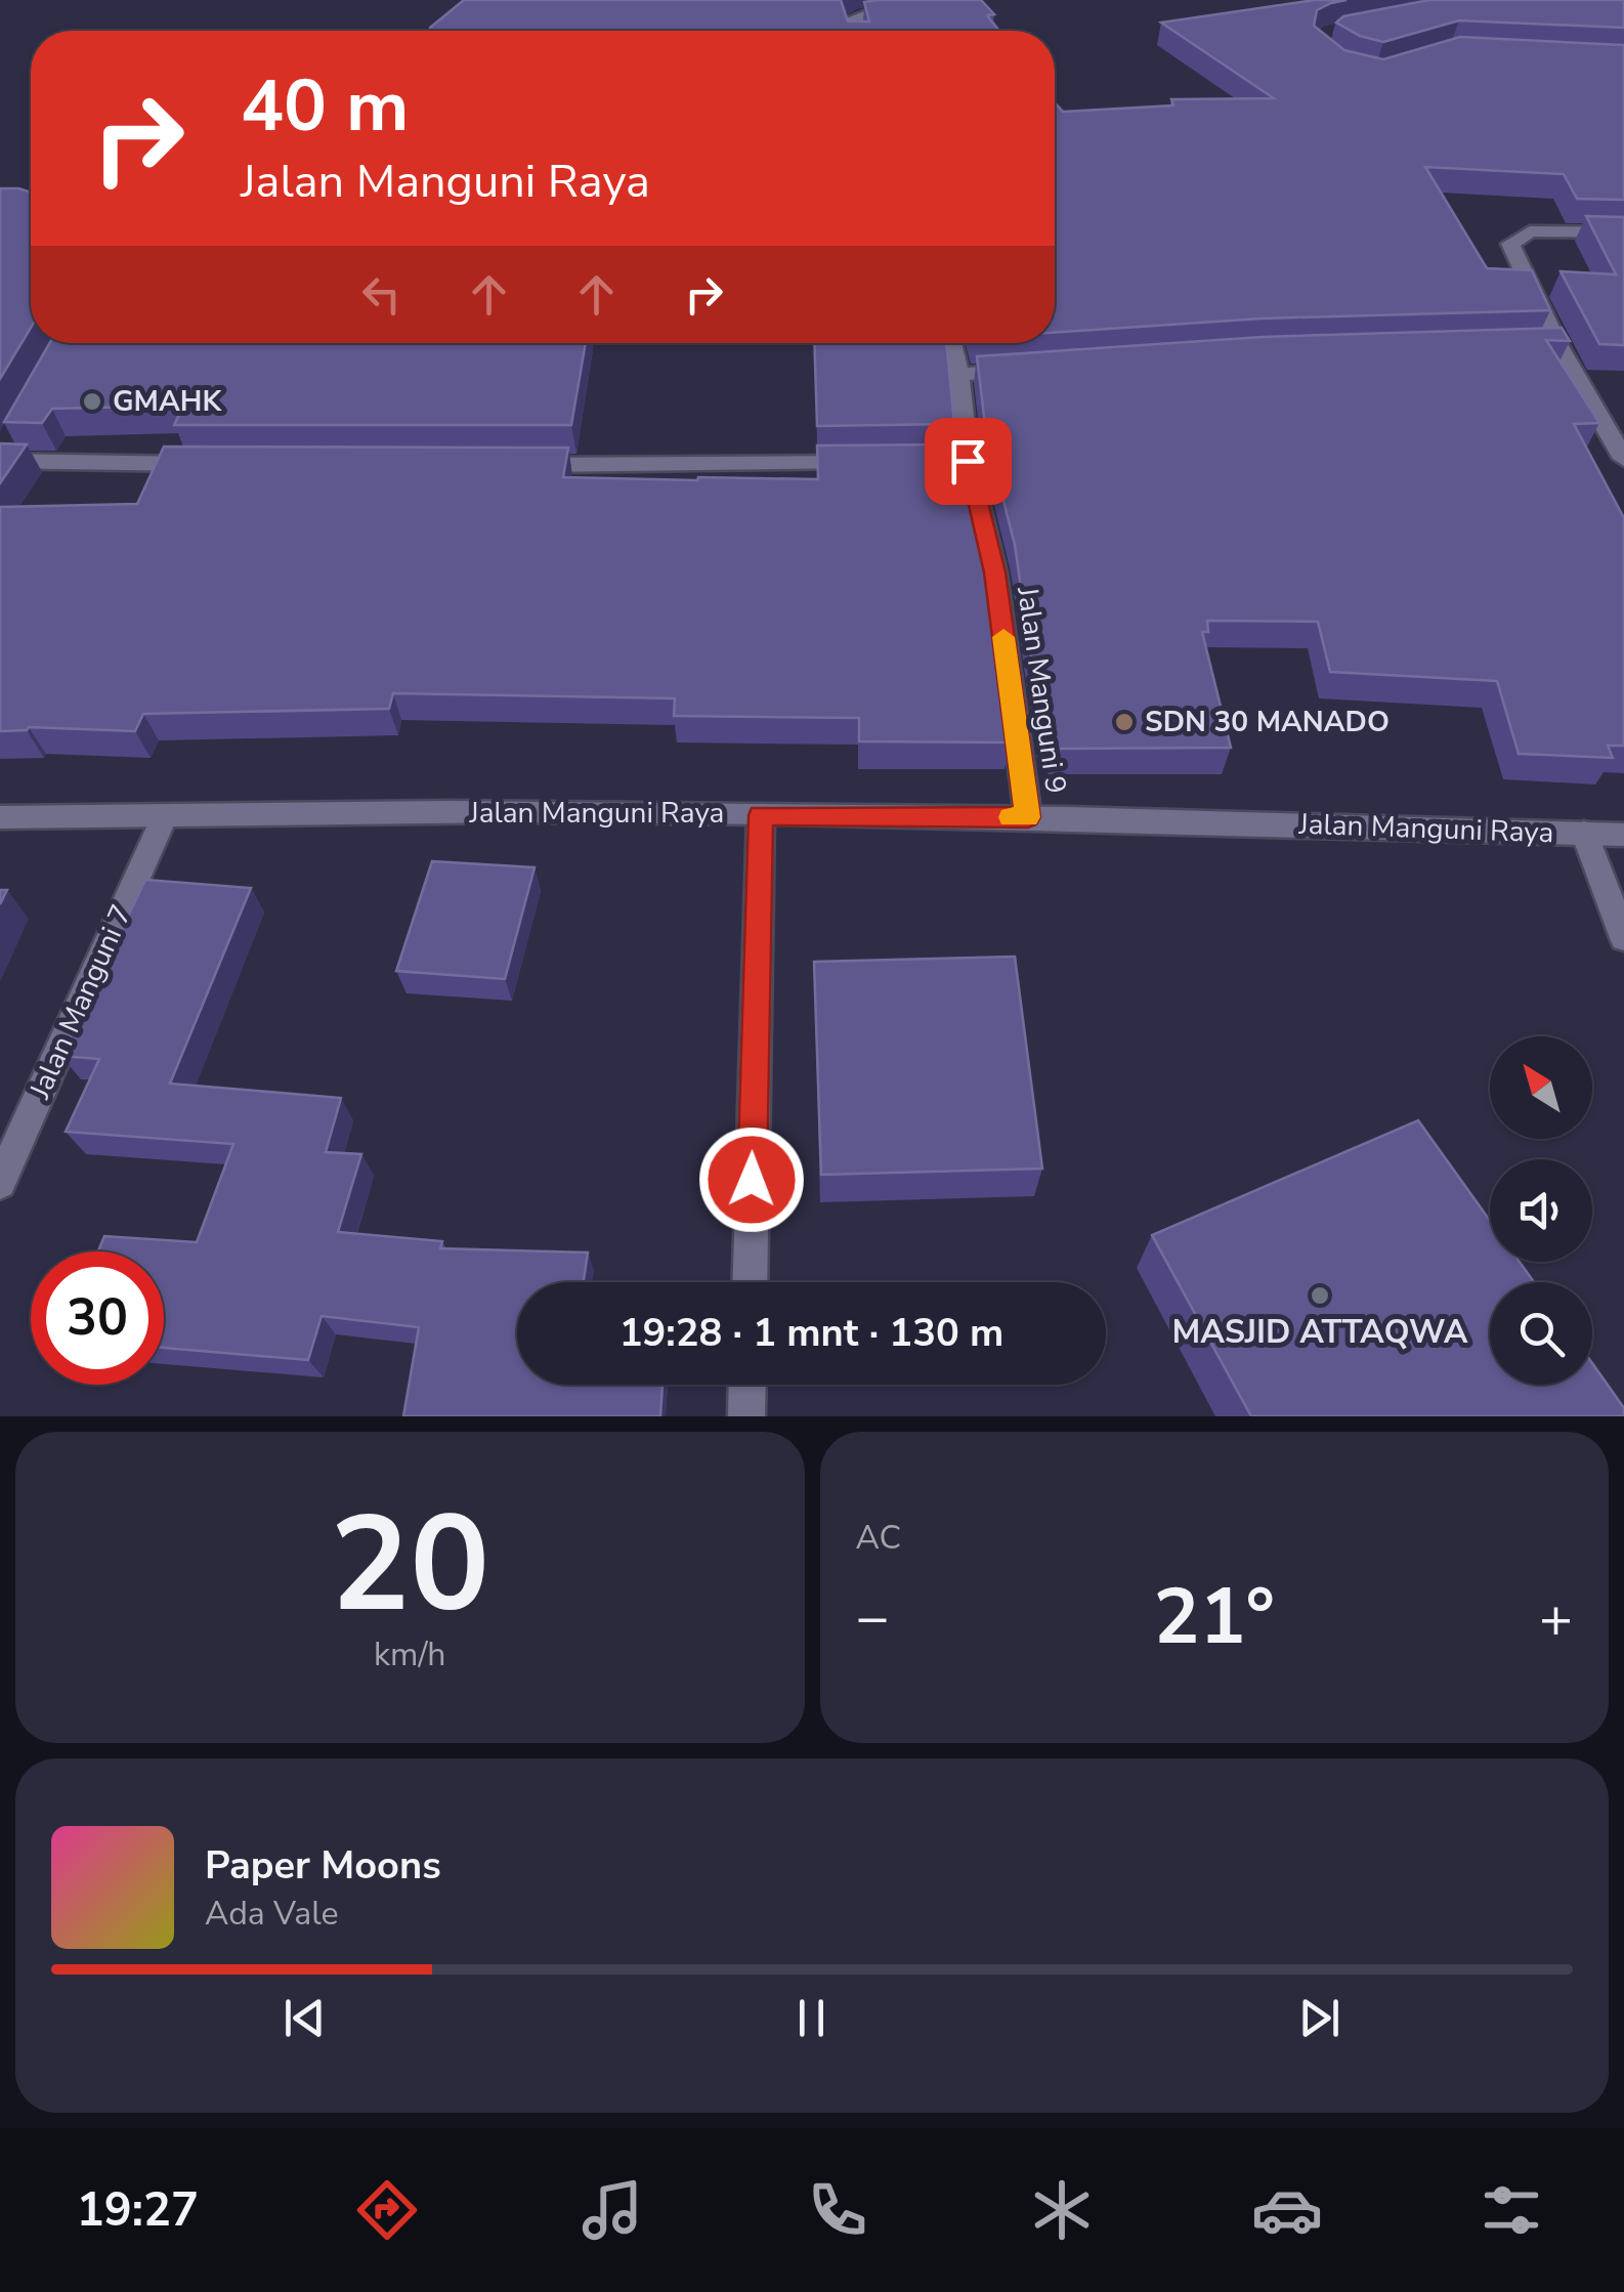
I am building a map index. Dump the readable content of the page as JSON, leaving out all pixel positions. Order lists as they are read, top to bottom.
{
  "streets": {
    "street": ["Jalan Manguni 9", "Jalan Manguni Raya", "Jalan Manguni 7"]
  },
  "crossings": [
    ["Jalan Manguni 9", "Jalan Manguni Raya"],
    ["Jalan Manguni Raya", "Jalan Manguni 7"]
  ],
  "places": ["GMAHK", "SDN 30 MANADO", "MASJID ATTAQWA"],
  "north": "top left",
  "page": {
    "turn": ["40 m", "Jalan Manguni Raya"],
    "limit": "30",
    "trip": "19:28 · 1 mnt · 130 m",
    "tile": [
      ["20", "km/h"],
      "AC"
    ],
    "heat": ["−", "21°", "+"],
    "song": ["Paper Moons", "Ada Vale"],
    "tabs": "19:27"
  }
}
